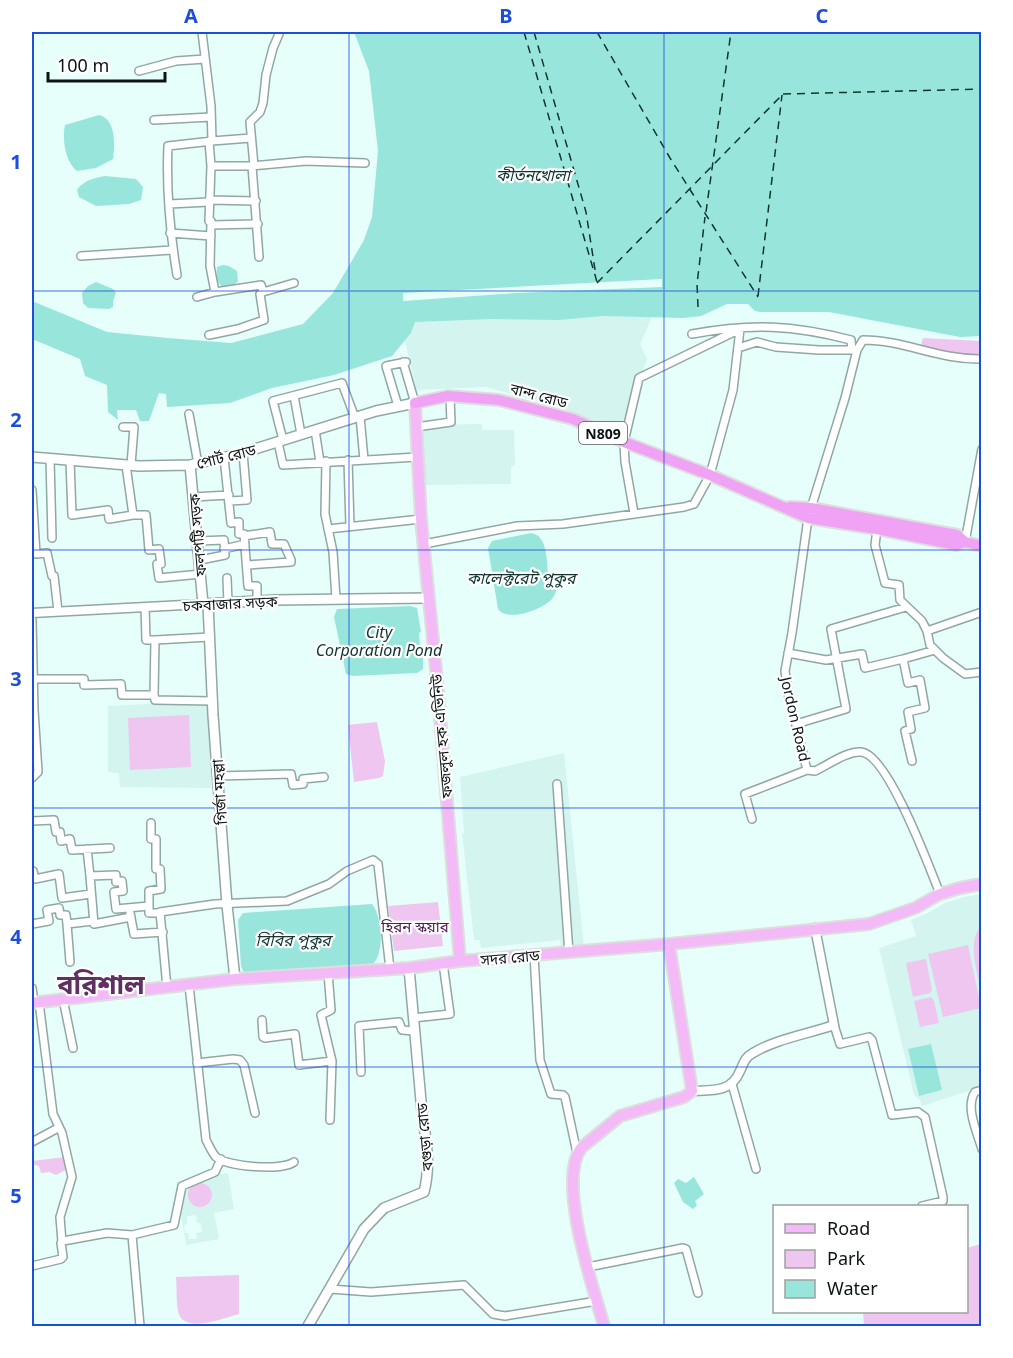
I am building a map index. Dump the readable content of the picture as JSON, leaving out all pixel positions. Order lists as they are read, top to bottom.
{
  "streets": {
    "highway": ["বান্দ রোড", "N809"],
    "main road": [
      "পোর্ট রোড",
      "ফলপট্টি সড়ক",
      "চকবাজার সড়ক",
      "ফজলুল হক এভিনিউ",
      "গির্জা মহল্লা",
      "সদর রোড",
      "বগুড়া রোড"
    ],
    "street": ["Jordon Road"]
  },
  "crossings": [
    ["বান্দ রোড", "পোর্ট রোড"],
    ["বান্দ রোড", "Jordon Road"],
    ["বান্দ রোড", "ফজলুল হক এভিনিউ"],
    ["পোর্ট রোড", "ফলপট্টি সড়ক"],
    ["পোর্ট রোড", "ফজলুল হক এভিনিউ"],
    ["ফলপট্টি সড়ক", "চকবাজার সড়ক"],
    ["ফলপট্টি সড়ক", "গির্জা মহল্লা"],
    ["চকবাজার সড়ক", "ফজলুল হক এভিনিউ"],
    ["চকবাজার সড়ক", "গির্জা মহল্লা"],
    ["Jordon Road", "সদর রোড"],
    ["ফজলুল হক এভিনিউ", "সদর রোড"],
    ["গির্জা মহল্লা", "সদর রোড"],
    ["সদর রোড", "বগুড়া রোড"]
  ],
  "districts": ["বরিশাল"],
  "water": [
    "কীর্তনখোলা",
    "কালেক্টরেট পুকুর",
    "City Corporation Pond",
    "বিবির পুকুর"
  ],
  "parks": ["হিরন স্কয়ার"],
  "legend": ["Road", "Park", "Water"],
  "scale_bar": "100 m",
  "grid": {
    "columns": ["A", "B", "C"],
    "rows": [
      "1",
      "2",
      "3",
      "4",
      "5"
    ]
  }
}
